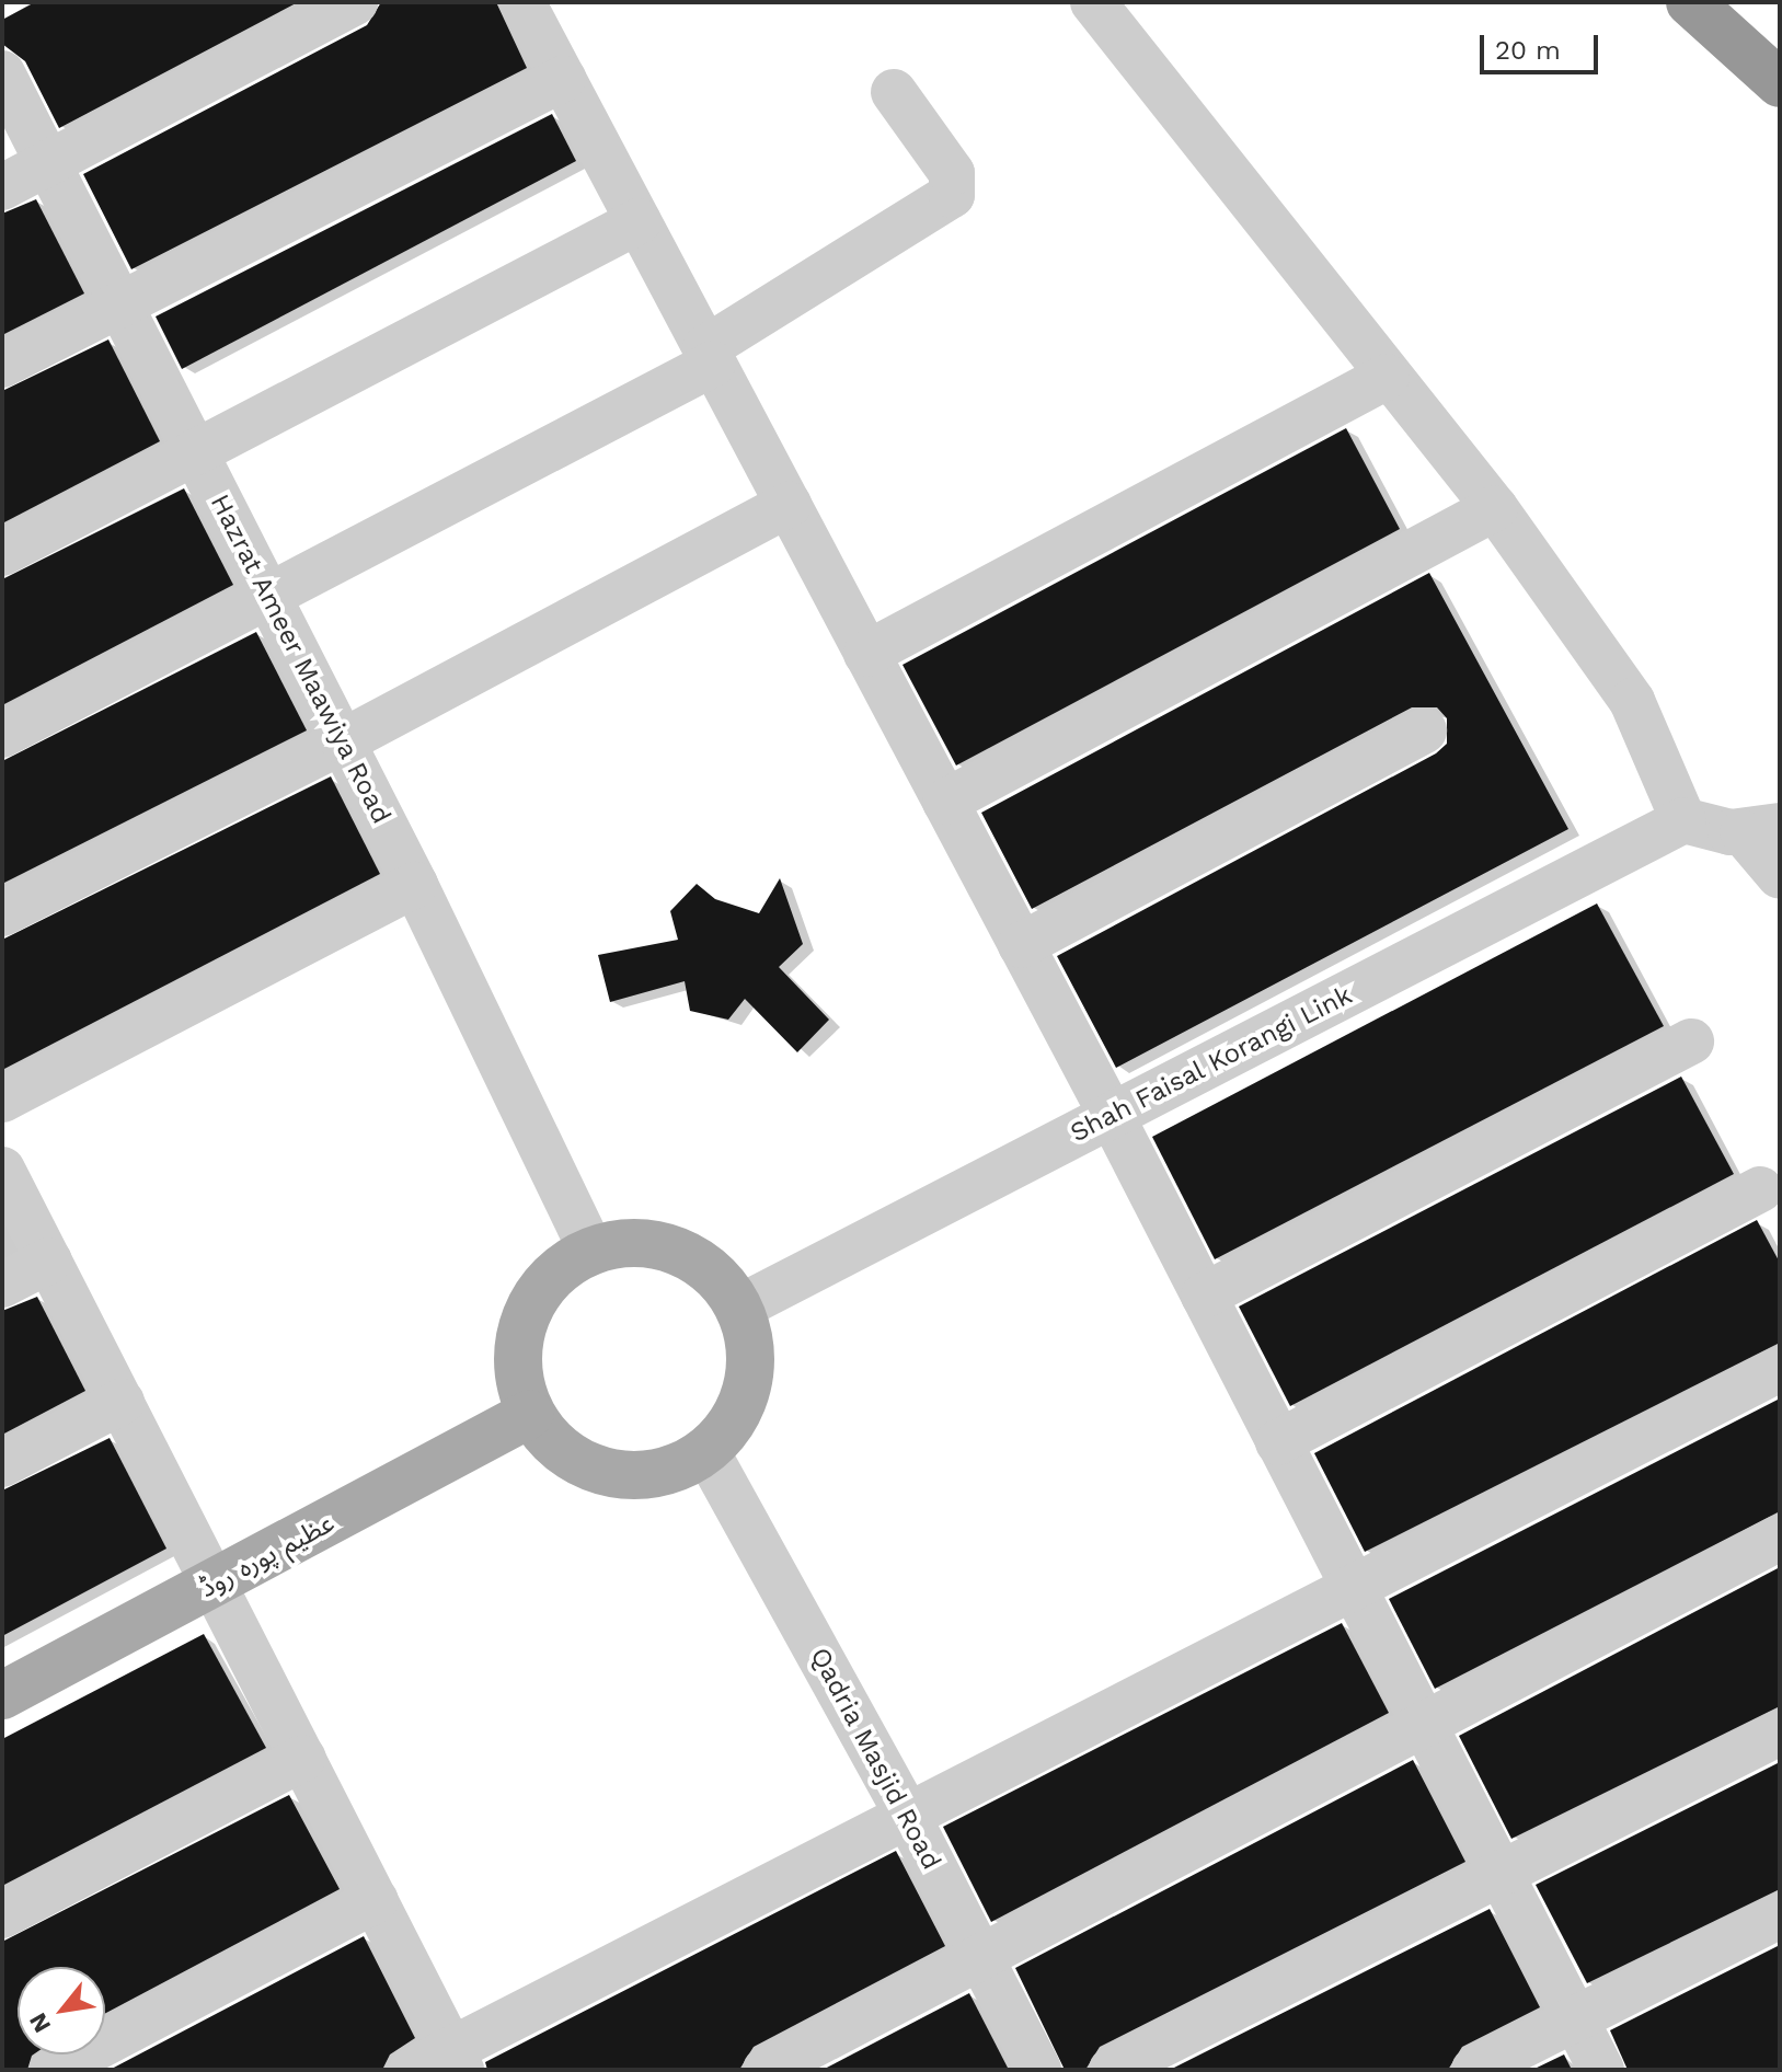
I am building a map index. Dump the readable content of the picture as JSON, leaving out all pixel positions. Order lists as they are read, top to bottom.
{
  "streets": {
    "main road": ["عظیم پورہ روڈ"],
    "street": ["Hazrat Ameer Maawiya Road", "Shah Faisal Korangi Link", "Qadria Masjid Road"]
  },
  "crossings": [
    ["Hazrat Ameer Maawiya Road", "Shah Faisal Korangi Link"],
    ["Hazrat Ameer Maawiya Road", "عظیم پورہ روڈ"],
    ["Hazrat Ameer Maawiya Road", "Qadria Masjid Road"],
    ["Shah Faisal Korangi Link", "عظیم پورہ روڈ"],
    ["Shah Faisal Korangi Link", "Qadria Masjid Road"],
    ["عظیم پورہ روڈ", "Qadria Masjid Road"]
  ],
  "scale_bar": "20 m",
  "north": "bottom left"
}
